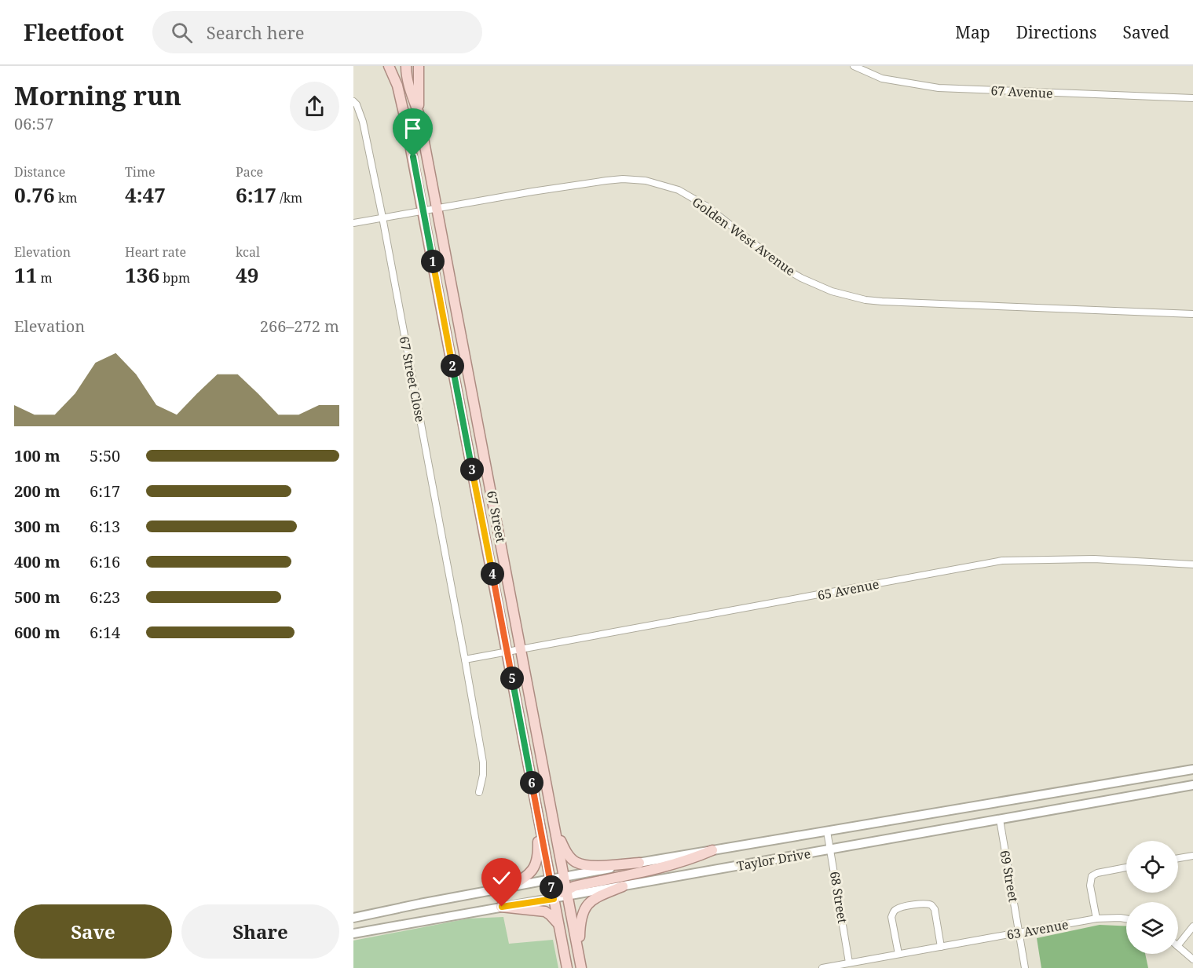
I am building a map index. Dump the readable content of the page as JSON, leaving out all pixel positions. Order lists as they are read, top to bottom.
{
  "streets": {
    "main road": ["67 Street", "Taylor Drive"],
    "street": [
      "67 Avenue",
      "Golden West Avenue",
      "67 Street Close",
      "65 Avenue",
      "69 Street",
      "68 Street",
      "63 Avenue"
    ]
  },
  "crossings": [
    ["Golden West Avenue", "67 Street Close"],
    ["Golden West Avenue", "67 Street"],
    ["67 Street", "65 Avenue"],
    ["67 Street", "Taylor Drive"],
    ["Taylor Drive", "69 Street"],
    ["Taylor Drive", "68 Street"],
    ["69 Street", "63 Avenue"],
    ["68 Street", "63 Avenue"]
  ],
  "page": {
    "header": "Fleetfoot",
    "search": "Search here",
    "nav": ["Map", "Directions", "Saved"],
    "heading": ["Morning run", "06:57"],
    "stats": [
      ["Distance", "0.76 km"],
      ["Time", "4:47"],
      ["Pace", "6:17 /km"],
      ["Elevation", "11 m"],
      ["Heart rate", "136 bpm"],
      ["kcal", "49"]
    ],
    "pins": [
      "1",
      "2",
      "3",
      "4",
      "5",
      "6",
      "7"
    ],
    "chart": ["Elevation", "266–272 m"],
    "list": [
      {
        "name": "100 m",
        "note": "5:50"
      },
      {
        "name": "200 m",
        "note": "6:17"
      },
      {
        "name": "300 m",
        "note": "6:13"
      },
      {
        "name": "400 m",
        "note": "6:16"
      },
      {
        "name": "500 m",
        "note": "6:23"
      },
      {
        "name": "600 m",
        "note": "6:14"
      }
    ],
    "buttons": ["Save", "Share"]
  }
}
